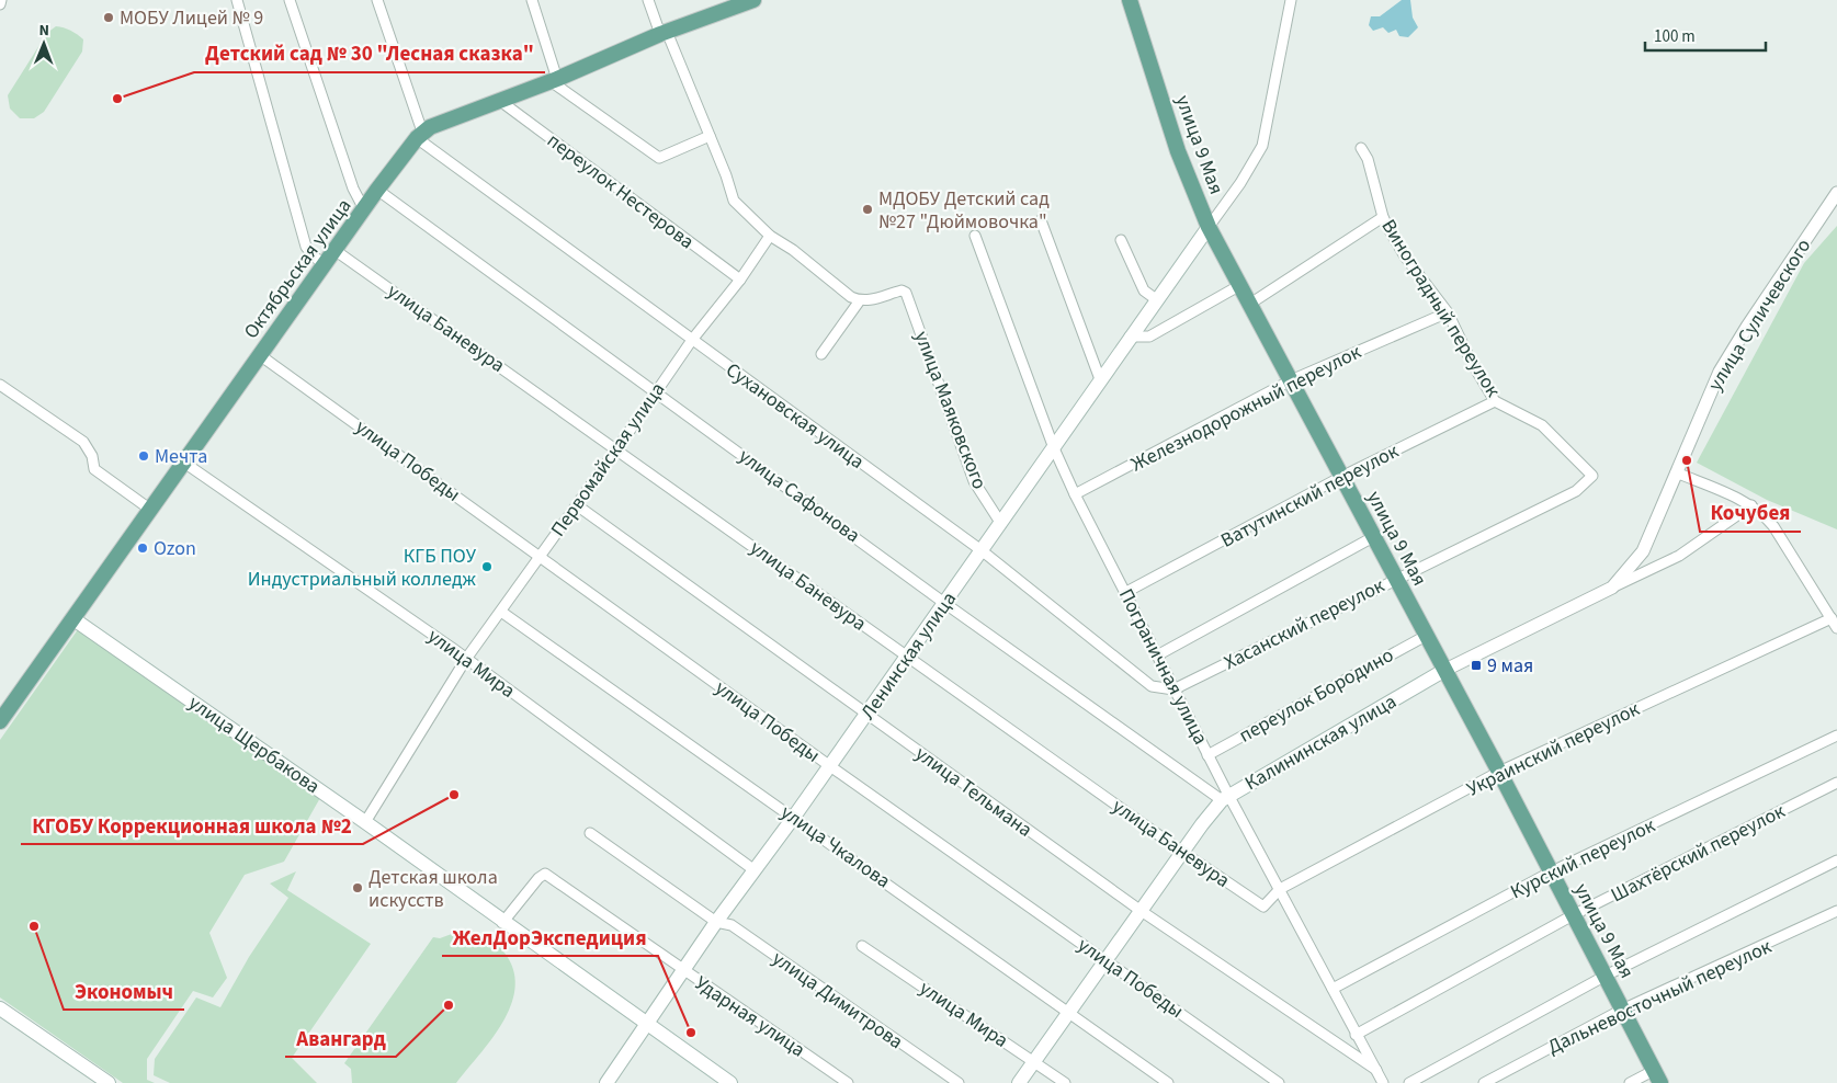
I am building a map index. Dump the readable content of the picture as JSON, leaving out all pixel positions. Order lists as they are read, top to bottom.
{
  "streets": {
    "main road": [
      "улица 9 Мая",
      "Октябрьская улица",
      "Ленинская улица",
      "Калининская улица",
      "улица Щербакова"
    ],
    "street": [
      "переулок Нестерова",
      "Виноградный переулок",
      "улица Суличевского",
      "улица Баневура",
      "Железнодорожный переулок",
      "улица Маяковского",
      "Сухановская улица",
      "Первомайская улица",
      "улица Победы",
      "улица Сафонова",
      "Ватутинский переулок",
      "Хасанский переулок",
      "улица Мира",
      "Пограничная улица",
      "переулок Бородино",
      "Украинский переулок",
      "улица Тельмана",
      "улица Чкалова",
      "Шахтёрский переулок",
      "Курский переулок",
      "Дальневосточный переулок",
      "улица Димитрова",
      "Ударная улица"
    ]
  },
  "crossings": [
    ["улица 9 Мая", "Железнодорожный переулок"],
    ["улица 9 Мая", "Ватутинский переулок"],
    ["улица 9 Мая", "Хасанский переулок"],
    ["улица 9 Мая", "Ленинская улица"],
    ["улица 9 Мая", "переулок Бородино"],
    ["улица 9 Мая", "Калининская улица"],
    ["улица 9 Мая", "Украинский переулок"],
    ["улица 9 Мая", "Шахтёрский переулок"],
    ["улица 9 Мая", "Курский переулок"],
    ["улица 9 Мая", "Дальневосточный переулок"],
    ["переулок Нестерова", "Первомайская улица"],
    ["Октябрьская улица", "улица Баневура"],
    ["Октябрьская улица", "Сухановская улица"],
    ["Октябрьская улица", "улица Победы"],
    ["Октябрьская улица", "улица Сафонова"],
    ["Октябрьская улица", "улица Мира"],
    ["Октябрьская улица", "улица Щербакова"],
    ["Виноградный переулок", "Железнодорожный переулок"],
    ["Виноградный переулок", "Ватутинский переулок"],
    ["Виноградный переулок", "Хасанский переулок"],
    ["улица Суличевского", "Калининская улица"],
    ["улица Баневура", "Первомайская улица"],
    ["улица Баневура", "Ленинская улица"],
    ["улица Баневура", "Пограничная улица"],
    ["улица Баневура", "Калининская улица"],
    ["улица Баневура", "Украинский переулок"],
    ["Железнодорожный переулок", "Пограничная улица"],
    ["улица Маяковского", "Ленинская улица"],
    ["Сухановская улица", "Первомайская улица"],
    ["Сухановская улица", "Хасанский переулок"],
    ["Сухановская улица", "Ленинская улица"],
    ["Сухановская улица", "Пограничная улица"],
    ["Первомайская улица", "улица Победы"],
    ["Первомайская улица", "улица Сафонова"],
    ["Первомайская улица", "улица Мира"],
    ["Первомайская улица", "улица Щербакова"],
    ["Первомайская улица", "улица Тельмана"],
    ["Первомайская улица", "улица Чкалова"],
    ["улица Победы", "Ленинская улица"],
    ["улица Победы", "Калининская улица"],
    ["улица Сафонова", "Ленинская улица"],
    ["улица Сафонова", "Пограничная улица"],
    ["улица Сафонова", "Калининская улица"],
    ["Ватутинский переулок", "Пограничная улица"],
    ["Хасанский переулок", "Пограничная улица"],
    ["Ленинская улица", "улица Мира"],
    ["Ленинская улица", "Пограничная улица"],
    ["Ленинская улица", "улица Щербакова"],
    ["Ленинская улица", "улица Тельмана"],
    ["Ленинская улица", "улица Чкалова"],
    ["Ленинская улица", "улица Димитрова"],
    ["Ленинская улица", "Ударная улица"],
    ["улица Мира", "Калининская улица"],
    ["Пограничная улица", "переулок Бородино"],
    ["Пограничная улица", "Калининская улица"],
    ["Пограничная улица", "Украинский переулок"],
    ["Пограничная улица", "улица Тельмана"],
    ["Пограничная улица", "Шахтёрский переулок"],
    ["Пограничная улица", "Курский переулок"],
    ["Калининская улица", "улица Тельмана"],
    ["Калининская улица", "улица Чкалова"],
    ["улица Щербакова", "Ударная улица"]
  ],
  "places": {
    "other": [
      "МОБУ Лицей № 9",
      "Детский сад № 30 \"Лесная сказка\"",
      "МДОБУ Детский сад №27 \"Дюймовочка\"",
      "Мечта",
      "Кочубея",
      "Ozon",
      "КГБ ПОУ Индустриальный колледж",
      "КГОБУ Коррекционная школа №2",
      "Детская школа искусств",
      "Экономыч",
      "Авангард",
      "ЖелДорЭкспедиция"
    ],
    "transit": ["9 мая"]
  },
  "scale_bar": "100 m",
  "north": "top"
}
